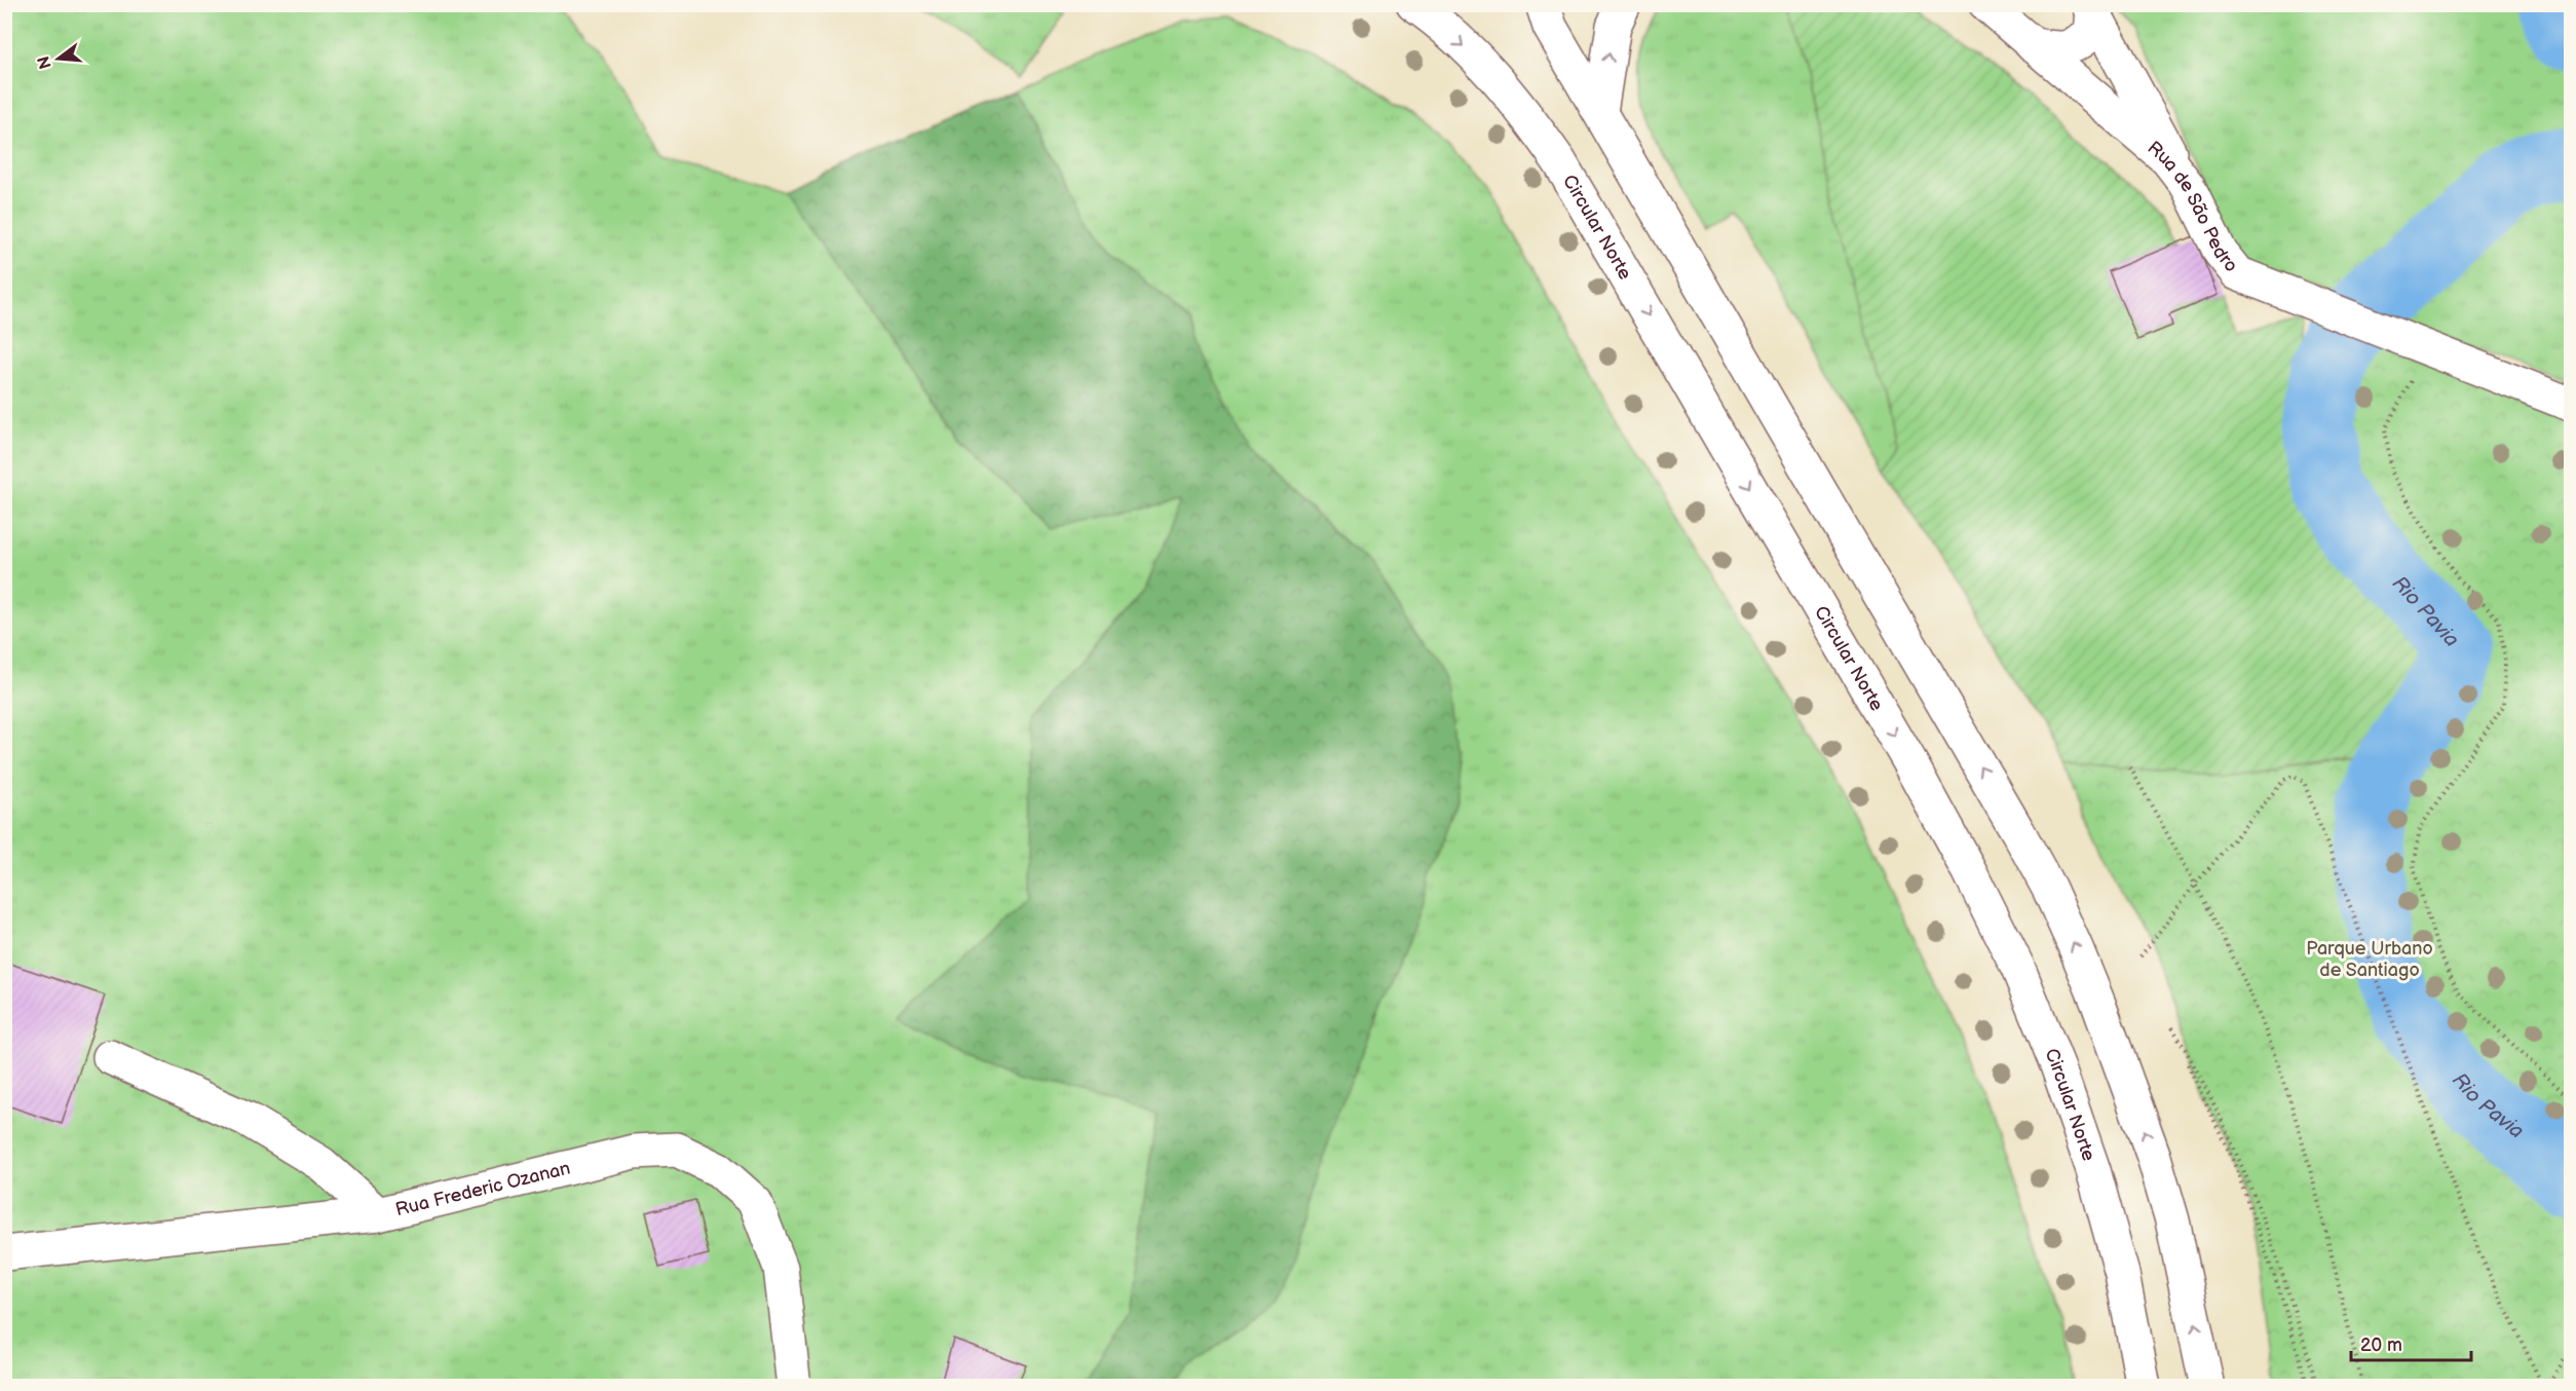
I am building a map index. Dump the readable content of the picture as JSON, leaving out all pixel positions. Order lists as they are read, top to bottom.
{
  "streets": {
    "main road": ["Rua de São Pedro", "Circular Norte", "Rua Frederic Ozanan"]
  },
  "water": ["Rio Pavia"],
  "parks": ["Parque Urbano de Santiago"],
  "scale_bar": "20 m",
  "north": "left"
}
